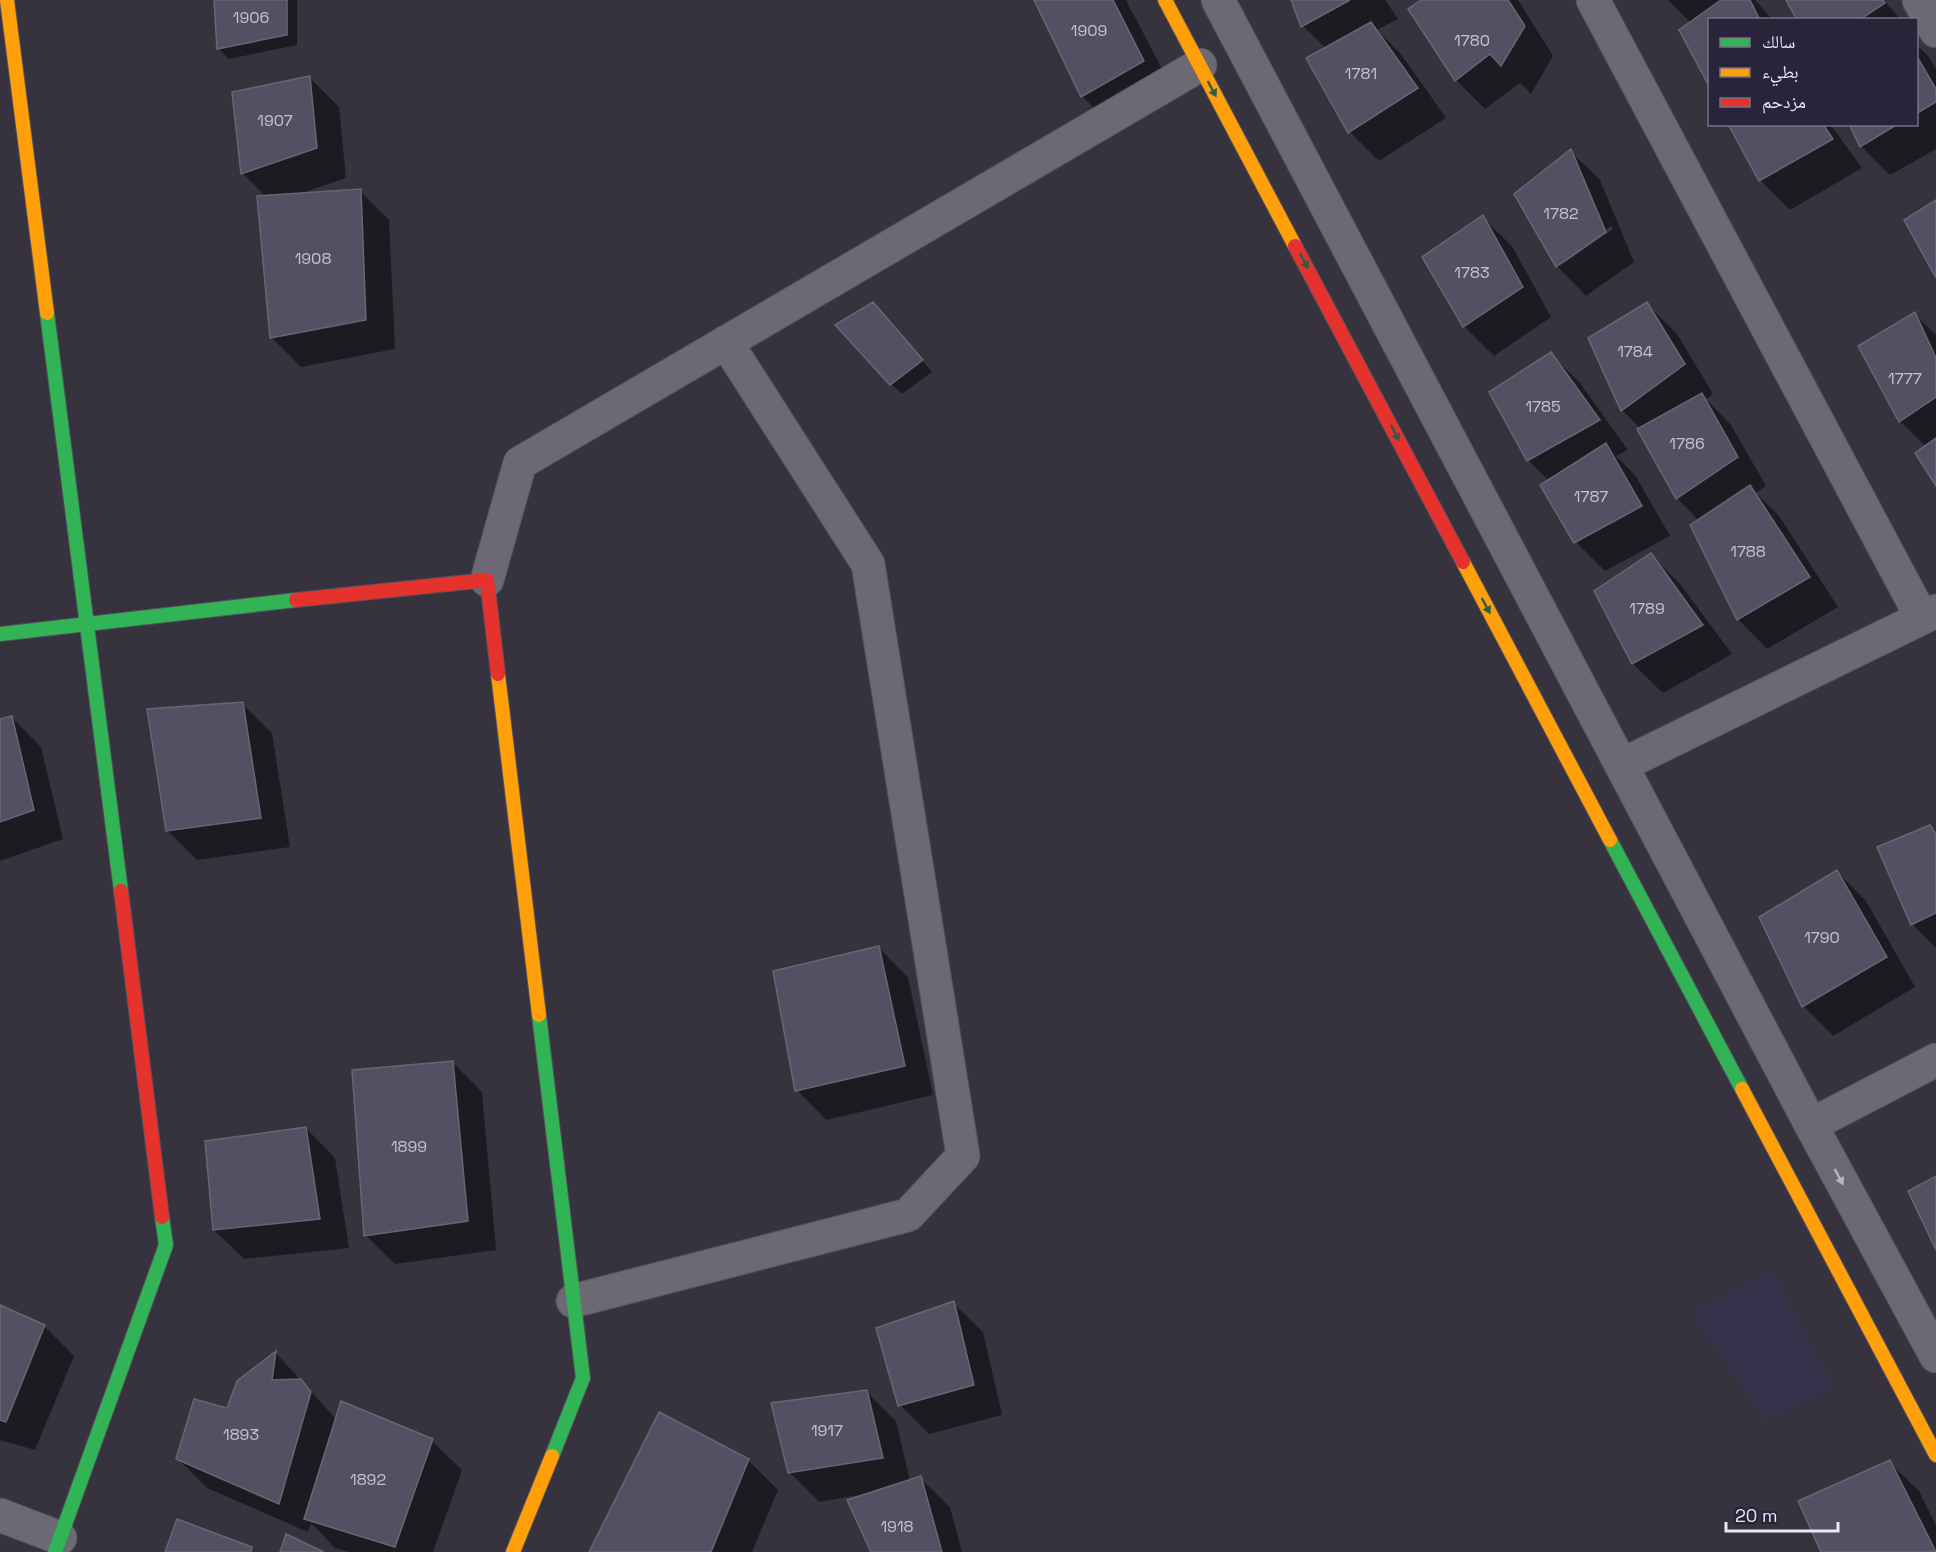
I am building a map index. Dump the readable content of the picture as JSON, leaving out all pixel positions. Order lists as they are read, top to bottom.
{
  "house_numbers": [
    "1906",
    "1909",
    "1780",
    "1781",
    "1907",
    "1782",
    "1908",
    "1783",
    "1784",
    "1777",
    "1785",
    "1786",
    "1787",
    "1788",
    "1789",
    "1790",
    "1899",
    "1917",
    "1893",
    "1892",
    "1918"
  ],
  "legend": ["سالك", "بطيء", "مزدحم"],
  "scale_bar": "20 m"
}
